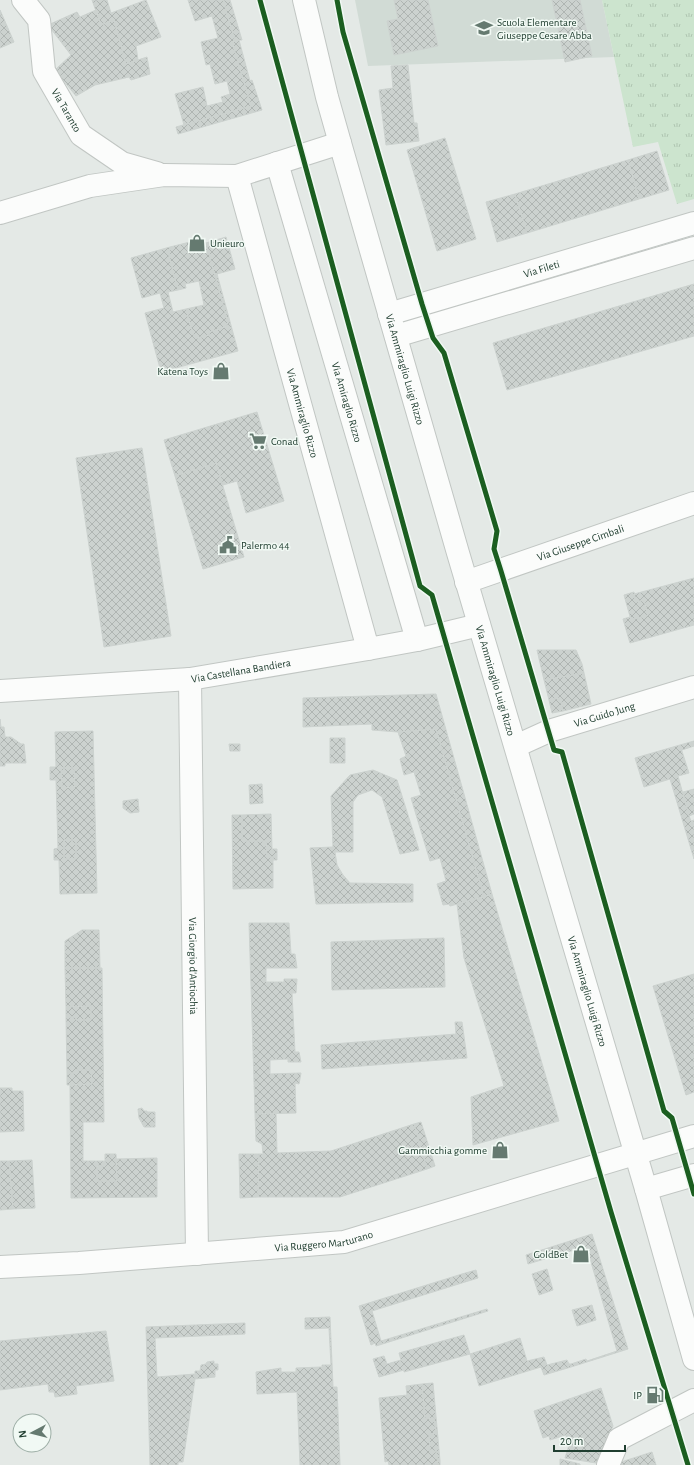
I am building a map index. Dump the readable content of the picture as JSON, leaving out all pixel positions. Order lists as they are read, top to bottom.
{
  "streets": {
    "street": [
      "Via Taranto",
      "Via Fileti",
      "Via Ammiraglio Luigi Rizzo",
      "Via Amiraglio Rizzo",
      "Via Ammiraglio Rizzo",
      "Via Giuseppe Cimbali",
      "Via Castellana Bandiera",
      "Via Guido Jung",
      "Via Giorgio d'Antiochia",
      "Via Ruggero Marturano"
    ]
  },
  "crossings": [
    ["Via Fileti", "Via Ammiraglio Luigi Rizzo"],
    ["Via Ammiraglio Luigi Rizzo", "Via Giuseppe Cimbali"],
    ["Via Ammiraglio Luigi Rizzo", "Via Castellana Bandiera"],
    ["Via Ammiraglio Luigi Rizzo", "Via Guido Jung"],
    ["Via Ammiraglio Luigi Rizzo", "Via Ruggero Marturano"],
    ["Via Amiraglio Rizzo", "Via Castellana Bandiera"],
    ["Via Ammiraglio Rizzo", "Via Castellana Bandiera"],
    ["Via Castellana Bandiera", "Via Giorgio d'Antiochia"],
    ["Via Giorgio d'Antiochia", "Via Ruggero Marturano"]
  ],
  "places": {
    "school or university": ["Scuola Elementare Giuseppe Cesare Abba"],
    "shop": [
      "Unieuro",
      "Katena Toys",
      "Gammicchia gomme",
      "GoldBet"
    ],
    "supermarket": ["Conad"],
    "public building": ["Palermo 44"],
    "fuel station": ["IP"]
  },
  "scale_bar": "20 m",
  "north": "left"
}
